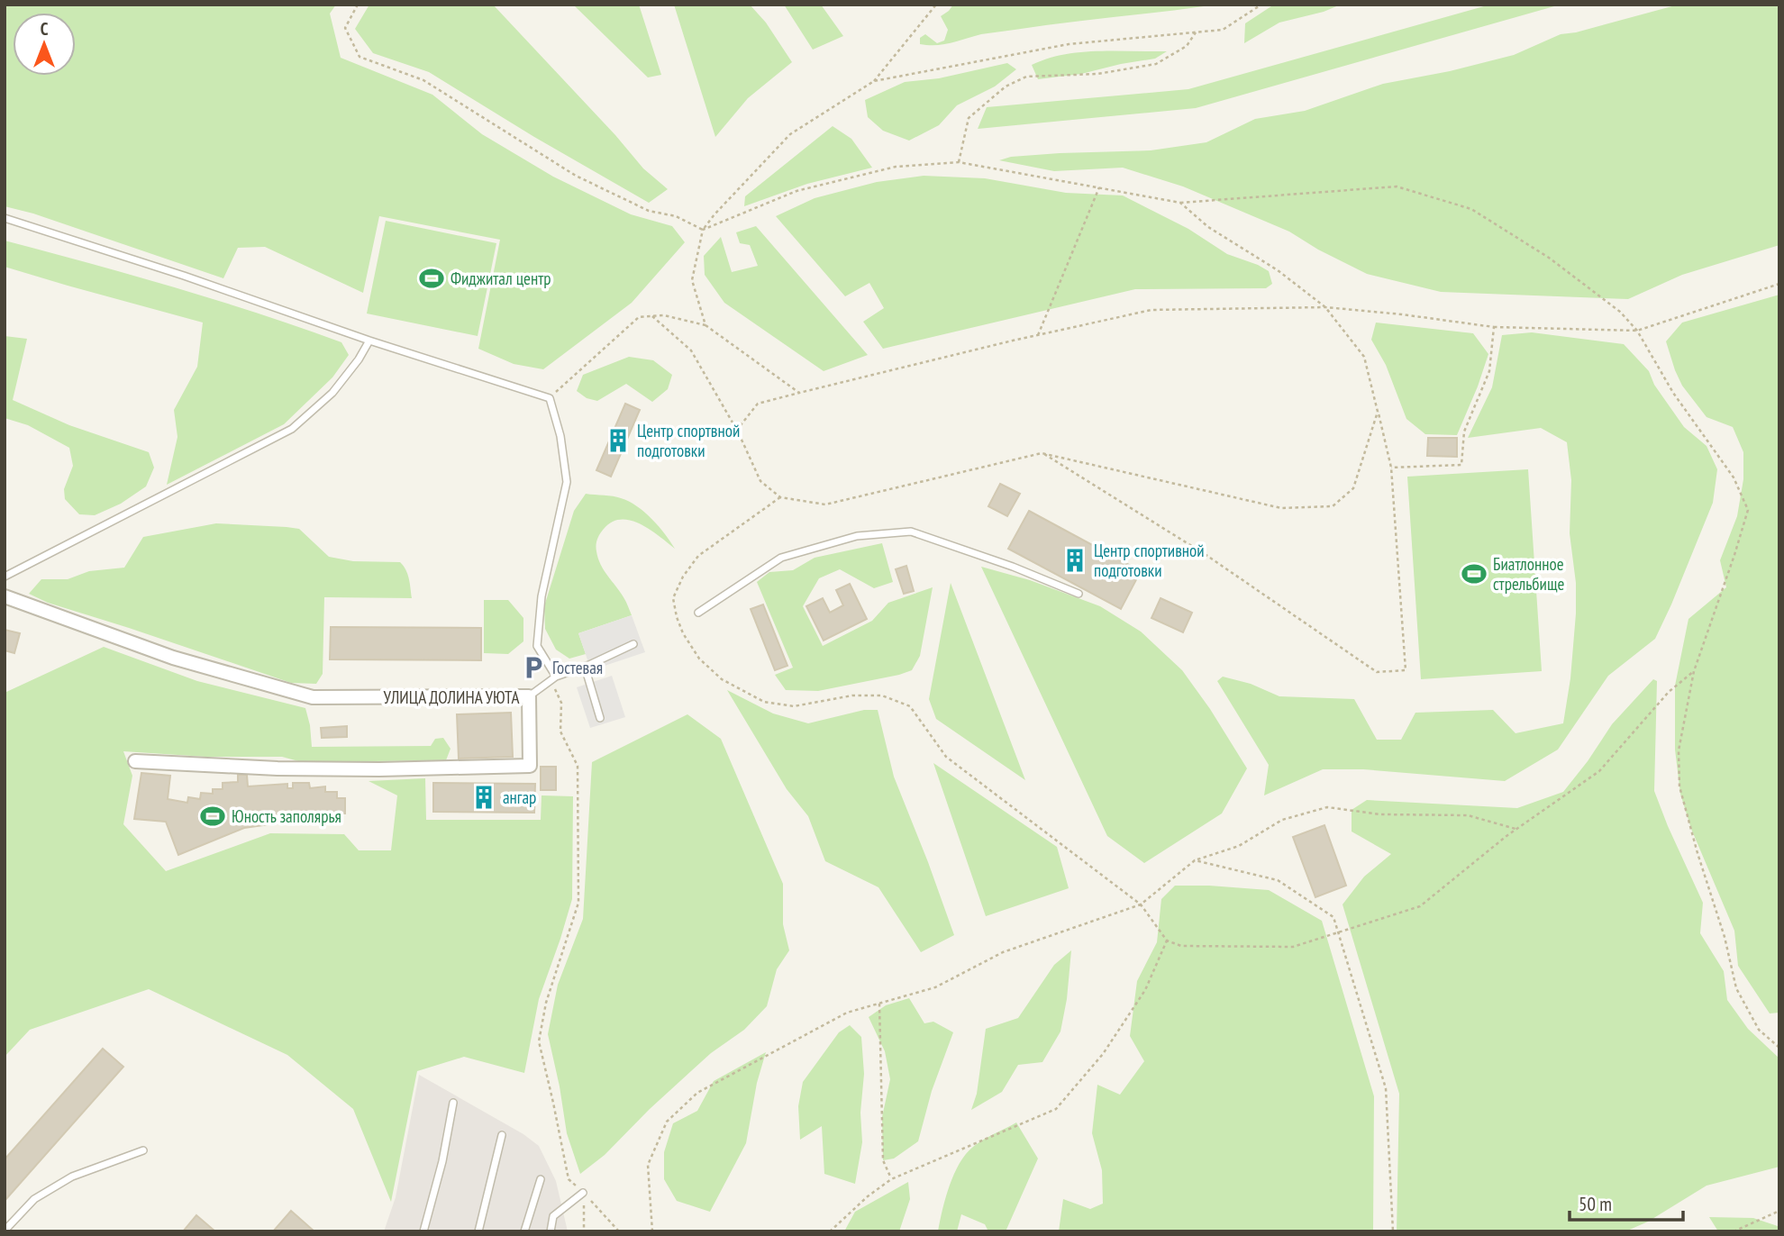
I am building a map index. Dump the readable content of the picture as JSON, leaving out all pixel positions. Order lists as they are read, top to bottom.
{
  "streets": {
    "street": ["УЛИЦА ДОЛИНА УЮТА"]
  },
  "places": {
    "sports": ["Фиджитал центр", "Биатлонное стрельбище", "Юность заполярья"],
    "building": ["Центр спортвной подготовки", "Центр спортивной подготовки", "ангар"],
    "parking": ["Гостевая"]
  },
  "scale_bar": "50 m",
  "north": "top"
}
